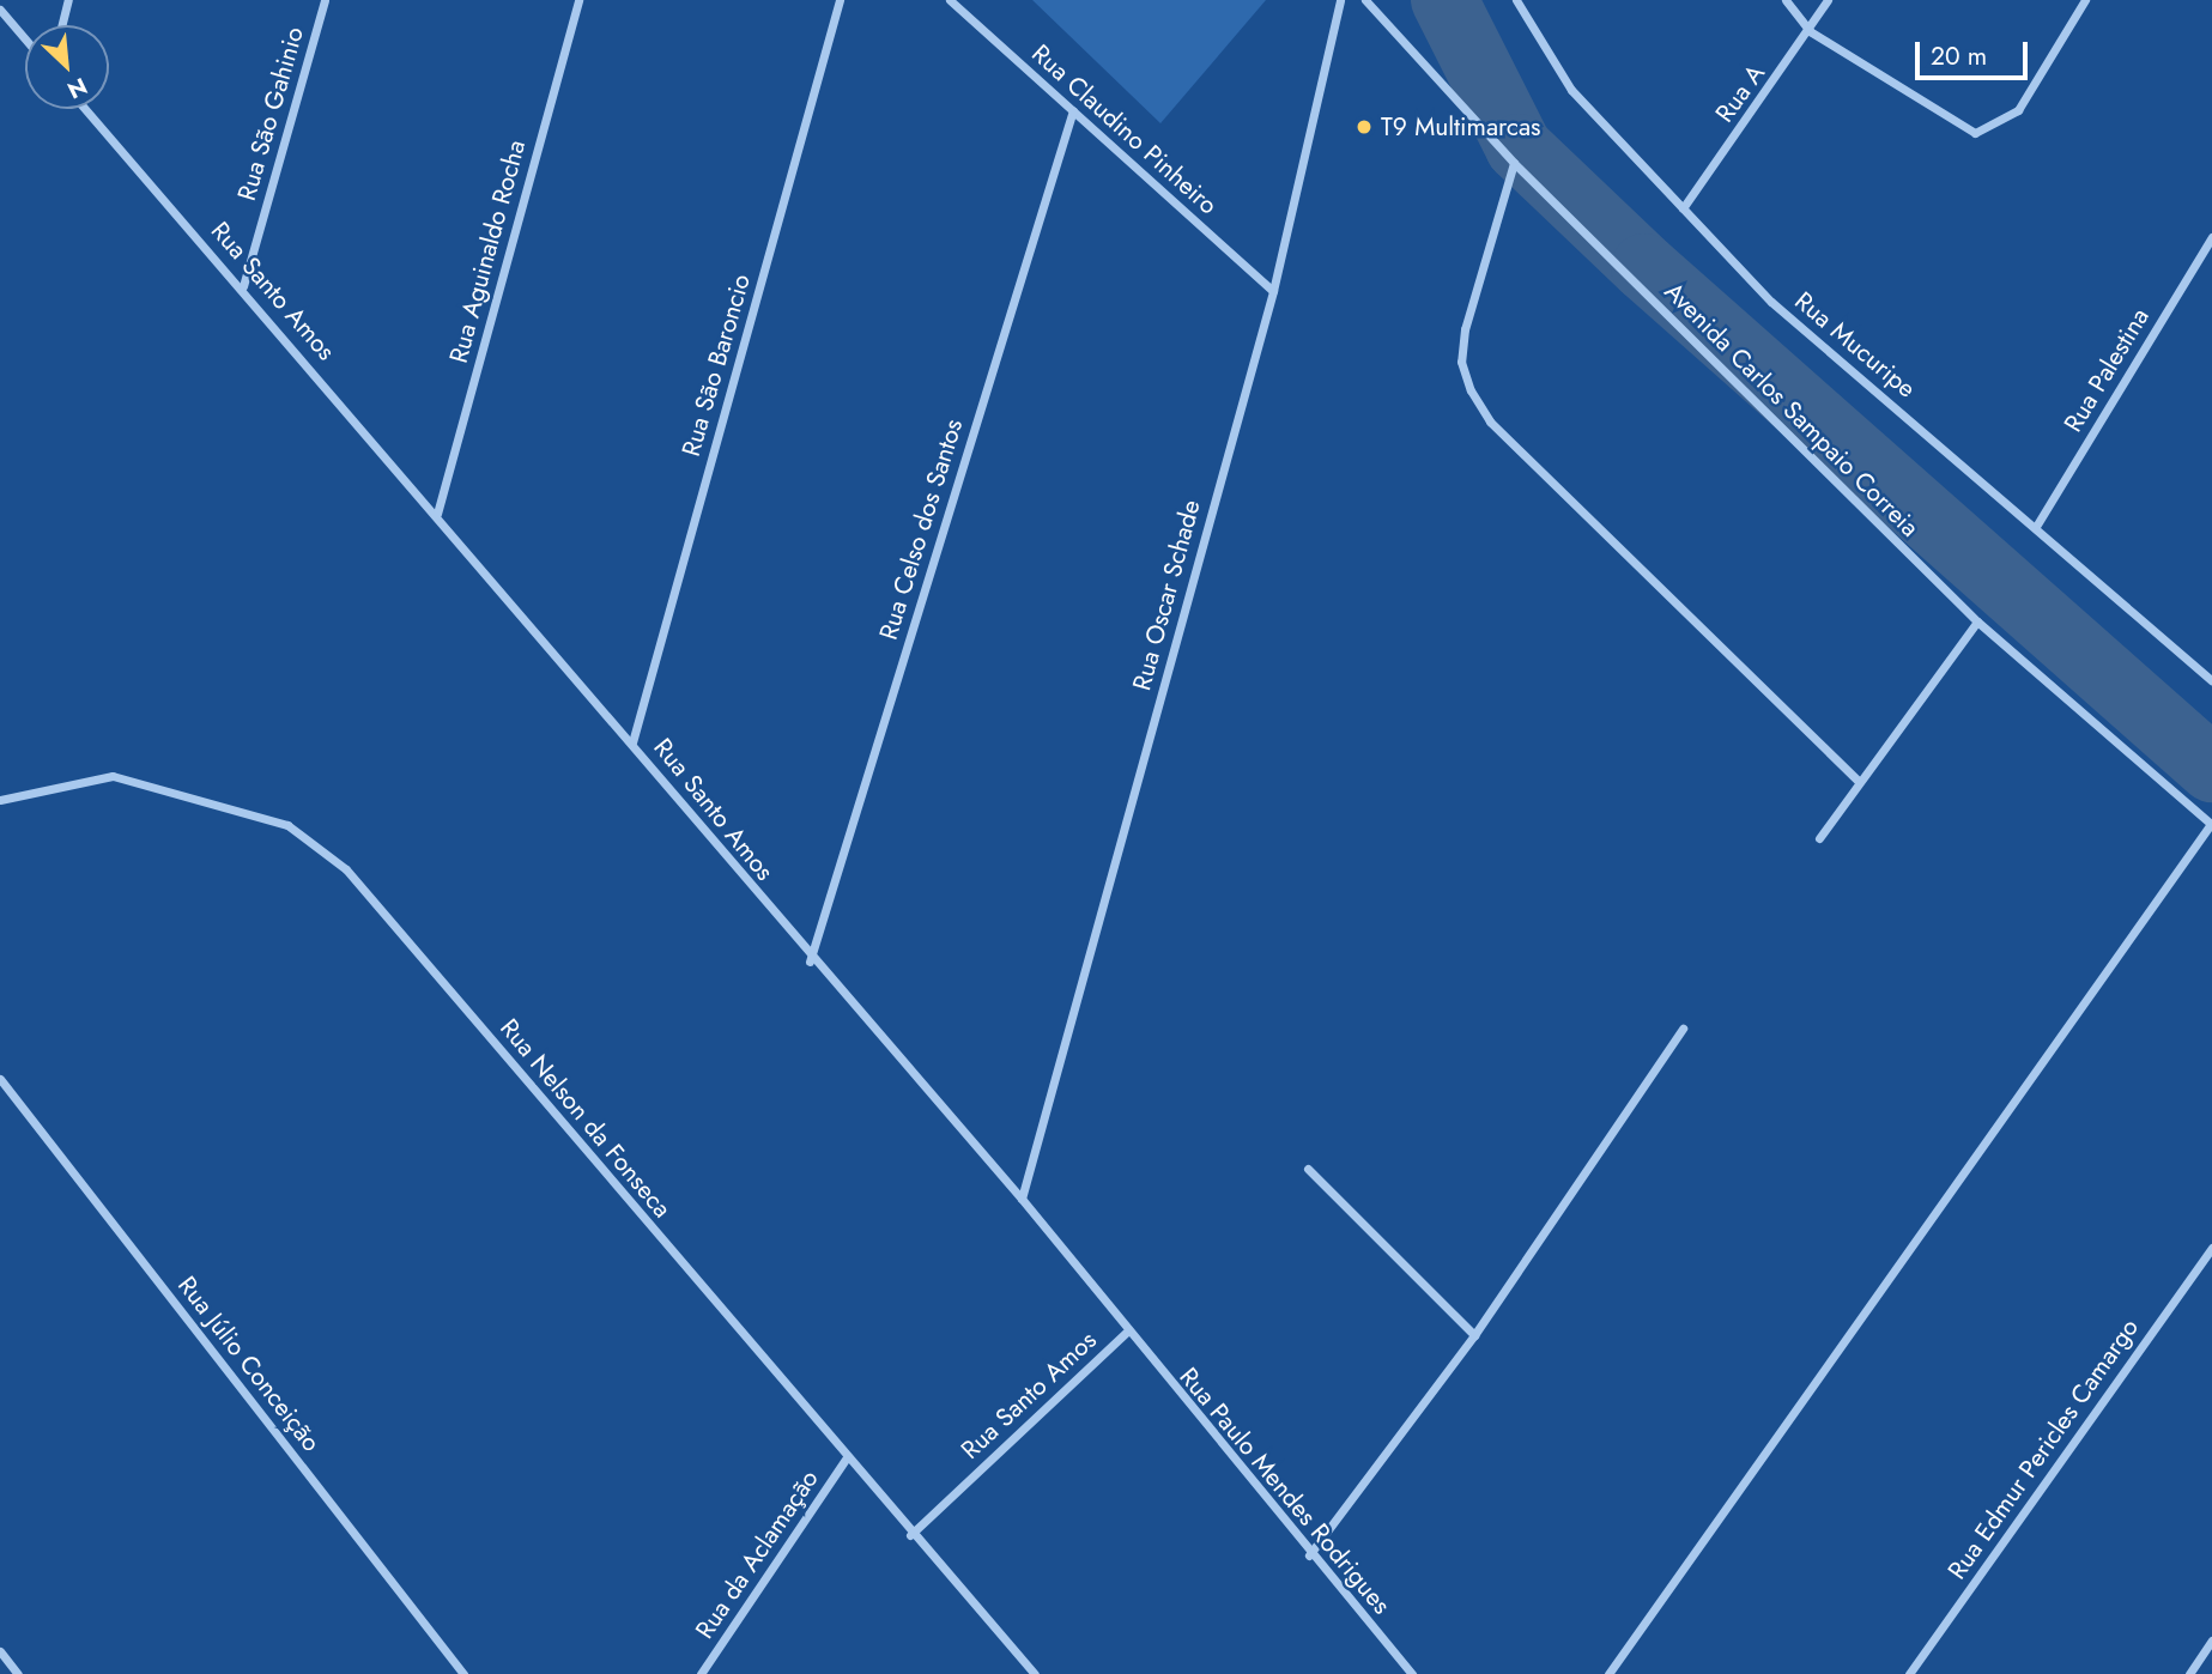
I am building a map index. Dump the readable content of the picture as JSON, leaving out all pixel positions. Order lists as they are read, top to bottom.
{
  "streets": {
    "street": [
      "Rua A",
      "Rua São Gahinio",
      "Rua Claudino Pinheiro",
      "Rua Aguinaldo Rocha",
      "Rua Santo Amos",
      "Rua Mucuripe",
      "Rua São Baroncio",
      "Rua Palestina",
      "Avenida Carlos Sampaio Correia",
      "Rua Celso dos Santos",
      "Rua Oscar Schade",
      "Rua Nelson da Fonseca",
      "Rua Júlio Conceição",
      "Rua Edmur Pericles Camargo",
      "Rua Paulo Mendes Rodrigues",
      "Rua da Aclamação"
    ]
  },
  "crossings": [
    ["Rua A", "Rua Mucuripe"],
    ["Rua São Gahinio", "Rua Santo Amos"],
    ["Rua Claudino Pinheiro", "Rua Celso dos Santos"],
    ["Rua Claudino Pinheiro", "Rua Oscar Schade"],
    ["Rua Aguinaldo Rocha", "Rua Santo Amos"],
    ["Rua Santo Amos", "Rua São Baroncio"],
    ["Rua Santo Amos", "Rua Celso dos Santos"],
    ["Rua Santo Amos", "Rua Oscar Schade"],
    ["Rua Santo Amos", "Rua Nelson da Fonseca"],
    ["Rua Santo Amos", "Rua Paulo Mendes Rodrigues"],
    ["Rua Mucuripe", "Rua Palestina"],
    ["Rua Nelson da Fonseca", "Rua da Aclamação"]
  ],
  "places": ["T9 Multimarcas"],
  "scale_bar": "20 m",
  "north": "bottom right"
}
